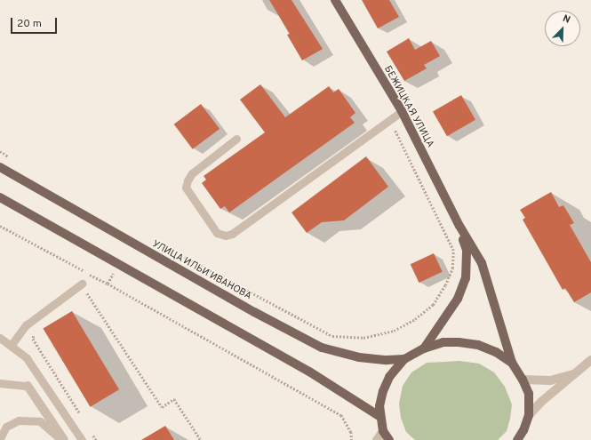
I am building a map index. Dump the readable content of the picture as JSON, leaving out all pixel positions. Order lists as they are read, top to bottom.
{
  "streets": {
    "main road": ["БЕЖИЦКАЯ УЛИЦА", "УЛИЦА ИЛЬИ ИВАНОВА"]
  },
  "scale_bar": "20 m",
  "north": "top right"
}
